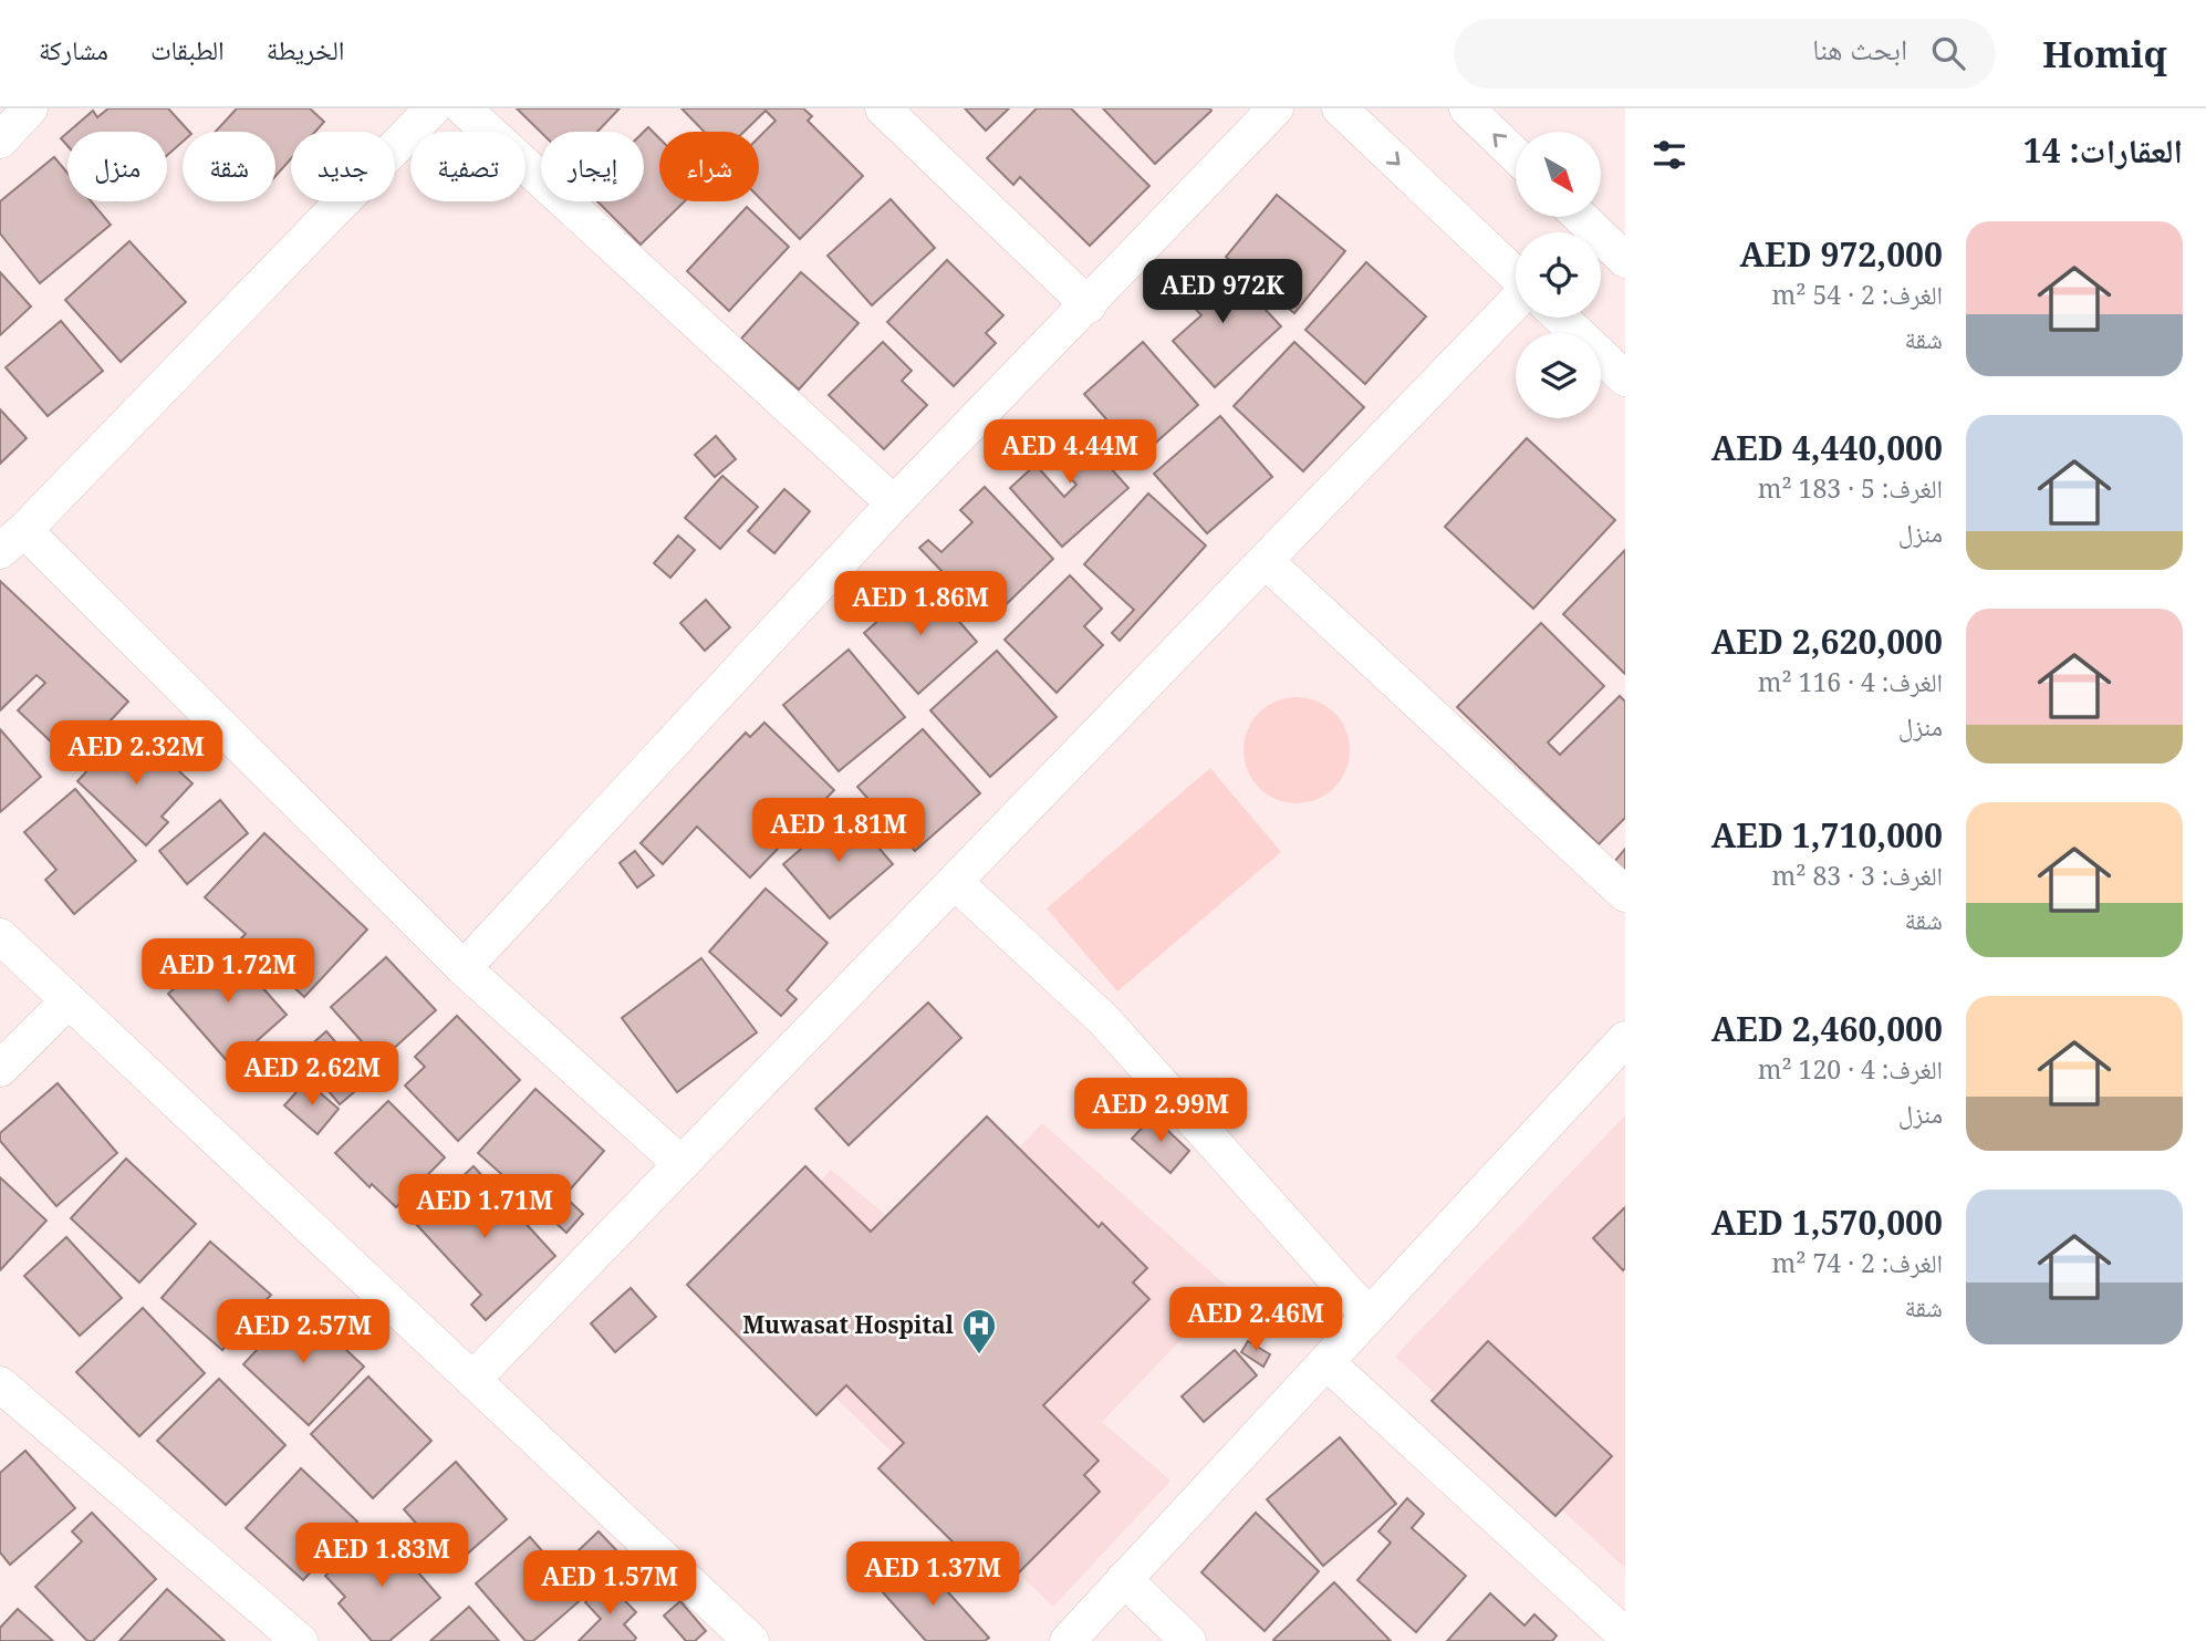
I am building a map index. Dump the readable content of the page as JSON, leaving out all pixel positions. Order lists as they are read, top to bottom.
{
  "places": {
    "hospital": ["Muwasat Hospital"]
  },
  "north": "bottom right",
  "page": {
    "header": "Homiq",
    "search": "ابحث هنا",
    "nav": ["الخريطة", "الطبقات", "مشاركة"],
    "heading": "العقارات: 14",
    "chip": [
      "شراء",
      "إيجار",
      "تصفية",
      "جديد",
      "شقة",
      "منزل"
    ],
    "list": [
      {
        "name": "AED 972,000",
        "note": "الغرف: 2 · 54 m² · شقة"
      },
      {
        "name": "AED 4,440,000",
        "note": "الغرف: 5 · 183 m² · منزل"
      },
      {
        "name": "AED 2,620,000",
        "note": "الغرف: 4 · 116 m² · منزل"
      },
      {
        "name": "AED 1,710,000",
        "note": "الغرف: 3 · 83 m² · شقة"
      },
      {
        "name": "AED 2,460,000",
        "note": "الغرف: 4 · 120 m² · منزل"
      },
      {
        "name": "AED 1,570,000",
        "note": "الغرف: 2 · 74 m² · شقة"
      }
    ],
    "price": [
      "AED 972K",
      "AED 4.44M",
      "AED 1.86M",
      "AED 2.32M",
      "AED 1.81M",
      "AED 1.72M",
      "AED 2.62M",
      "AED 2.99M",
      "AED 1.71M",
      "AED 2.46M",
      "AED 2.57M",
      "AED 1.83M",
      "AED 1.37M",
      "AED 1.57M"
    ]
  }
}
